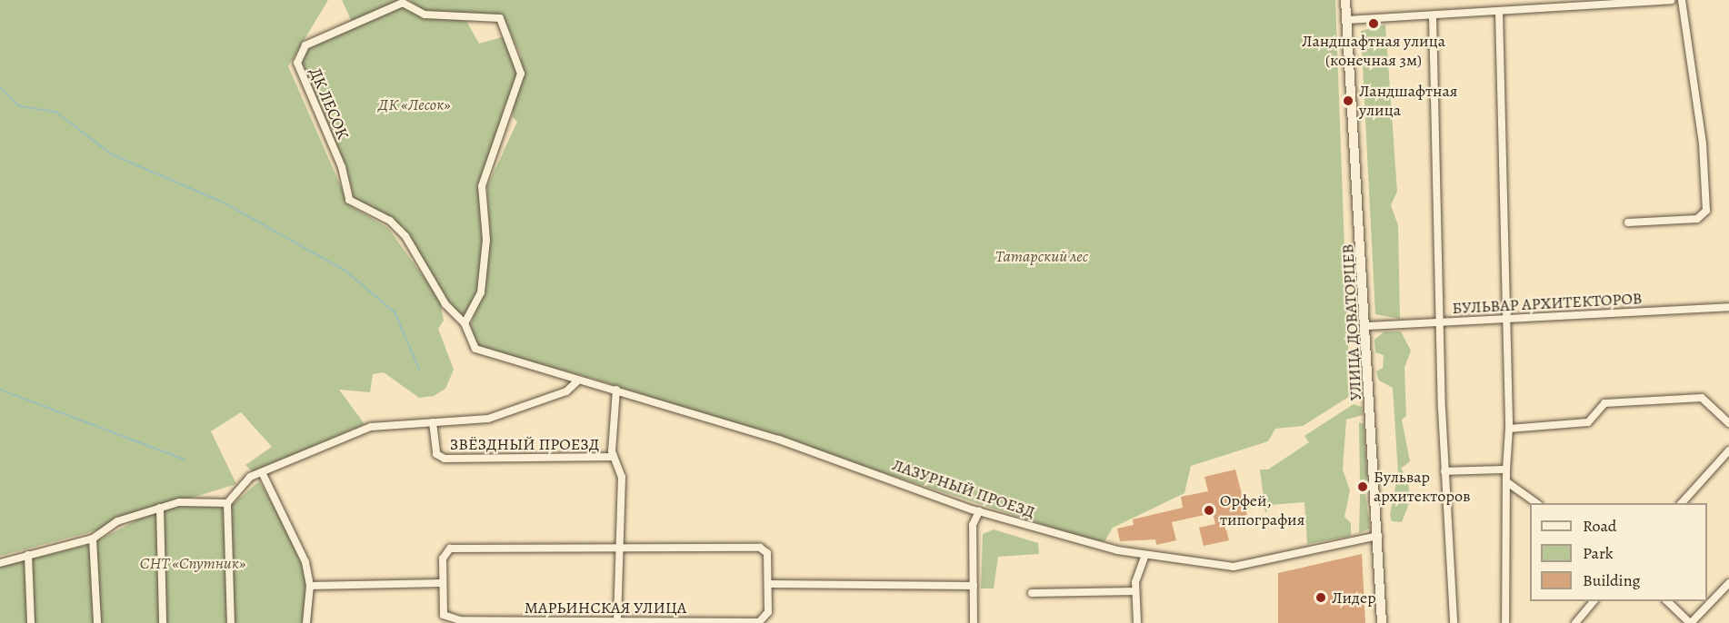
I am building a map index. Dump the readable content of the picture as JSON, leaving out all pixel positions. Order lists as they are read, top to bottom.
{
  "streets": {
    "main road": ["УЛИЦА ДОВАТОРЦЕВ"],
    "street": [
      "ДК ЛЕСОК",
      "БУЛЬВАР АРХИТЕКТОРОВ",
      "ЗВЁЗДНЫЙ ПРОЕЗД",
      "ЛАЗУРНЫЙ ПРОЕЗД",
      "МАРЬИНСКАЯ УЛИЦА"
    ]
  },
  "crossings": [
    ["ДК ЛЕСОК", "ЗВЁЗДНЫЙ ПРОЕЗД"],
    ["ДК ЛЕСОК", "ЛАЗУРНЫЙ ПРОЕЗД"],
    ["БУЛЬВАР АРХИТЕКТОРОВ", "УЛИЦА ДОВАТОРЦЕВ"],
    ["УЛИЦА ДОВАТОРЦЕВ", "ЛАЗУРНЫЙ ПРОЕЗД"],
    ["ЗВЁЗДНЫЙ ПРОЕЗД", "ЛАЗУРНЫЙ ПРОЕЗД"]
  ],
  "parks": ["ДК «Лесок»", "Татарский лес", "СНТ «Спутник»"],
  "places": [
    "Ландшафтная улица (конечная 3м)",
    "Ландшафтная улица",
    "Бульвар архитекторов",
    "Орфей, типография",
    "Лидер"
  ],
  "legend": ["Road", "Park", "Building"]
}
